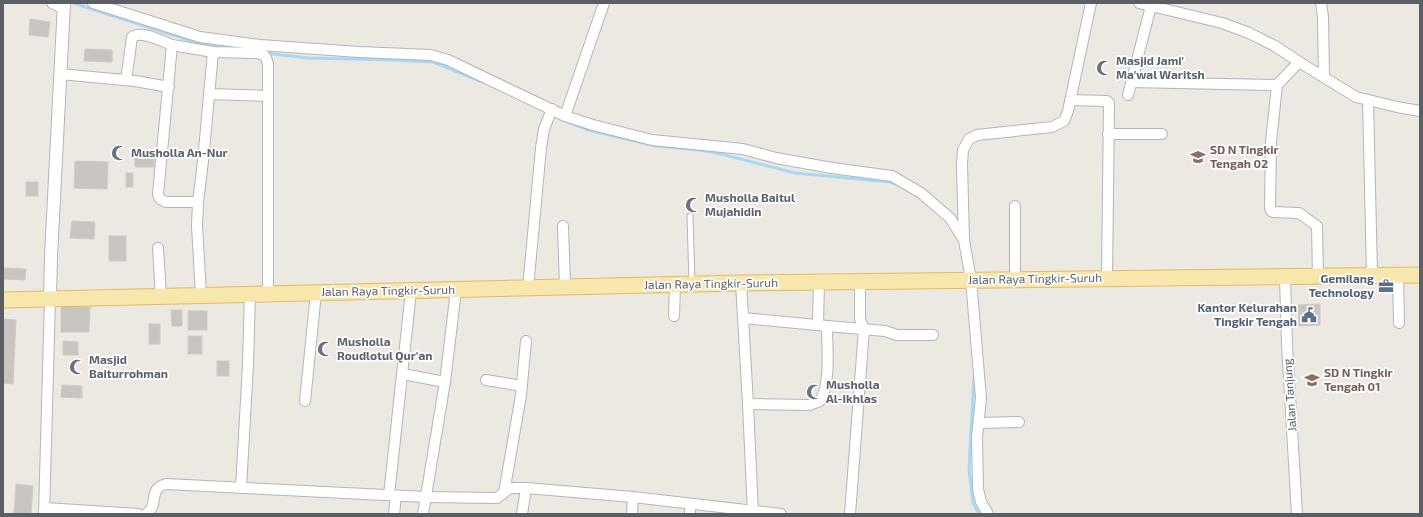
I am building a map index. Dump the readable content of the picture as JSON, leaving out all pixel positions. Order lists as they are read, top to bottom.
{
  "streets": {
    "main road": ["Jalan Raya Tingkir-Suruh"],
    "street": ["Jalan Tanjung"]
  },
  "crossings": [
    ["Jalan Raya Tingkir-Suruh", "Jalan Tanjung"]
  ],
  "places": {
    "mosque": [
      "Masjid Jami' Ma'wal Waritsh",
      "Musholla An-Nur",
      "Musholla Baitul Mujahidin",
      "Musholla Roudlotul Qur'an",
      "Masjid Baiturrohman",
      "Musholla Al-Ikhlas"
    ],
    "school or university": ["SD N Tingkir Tengah 02", "SD N Tingkir Tengah 01"],
    "office": ["Gemilang Technology"],
    "public building": ["Kantor Kelurahan Tingkir Tengah"]
  }
}
